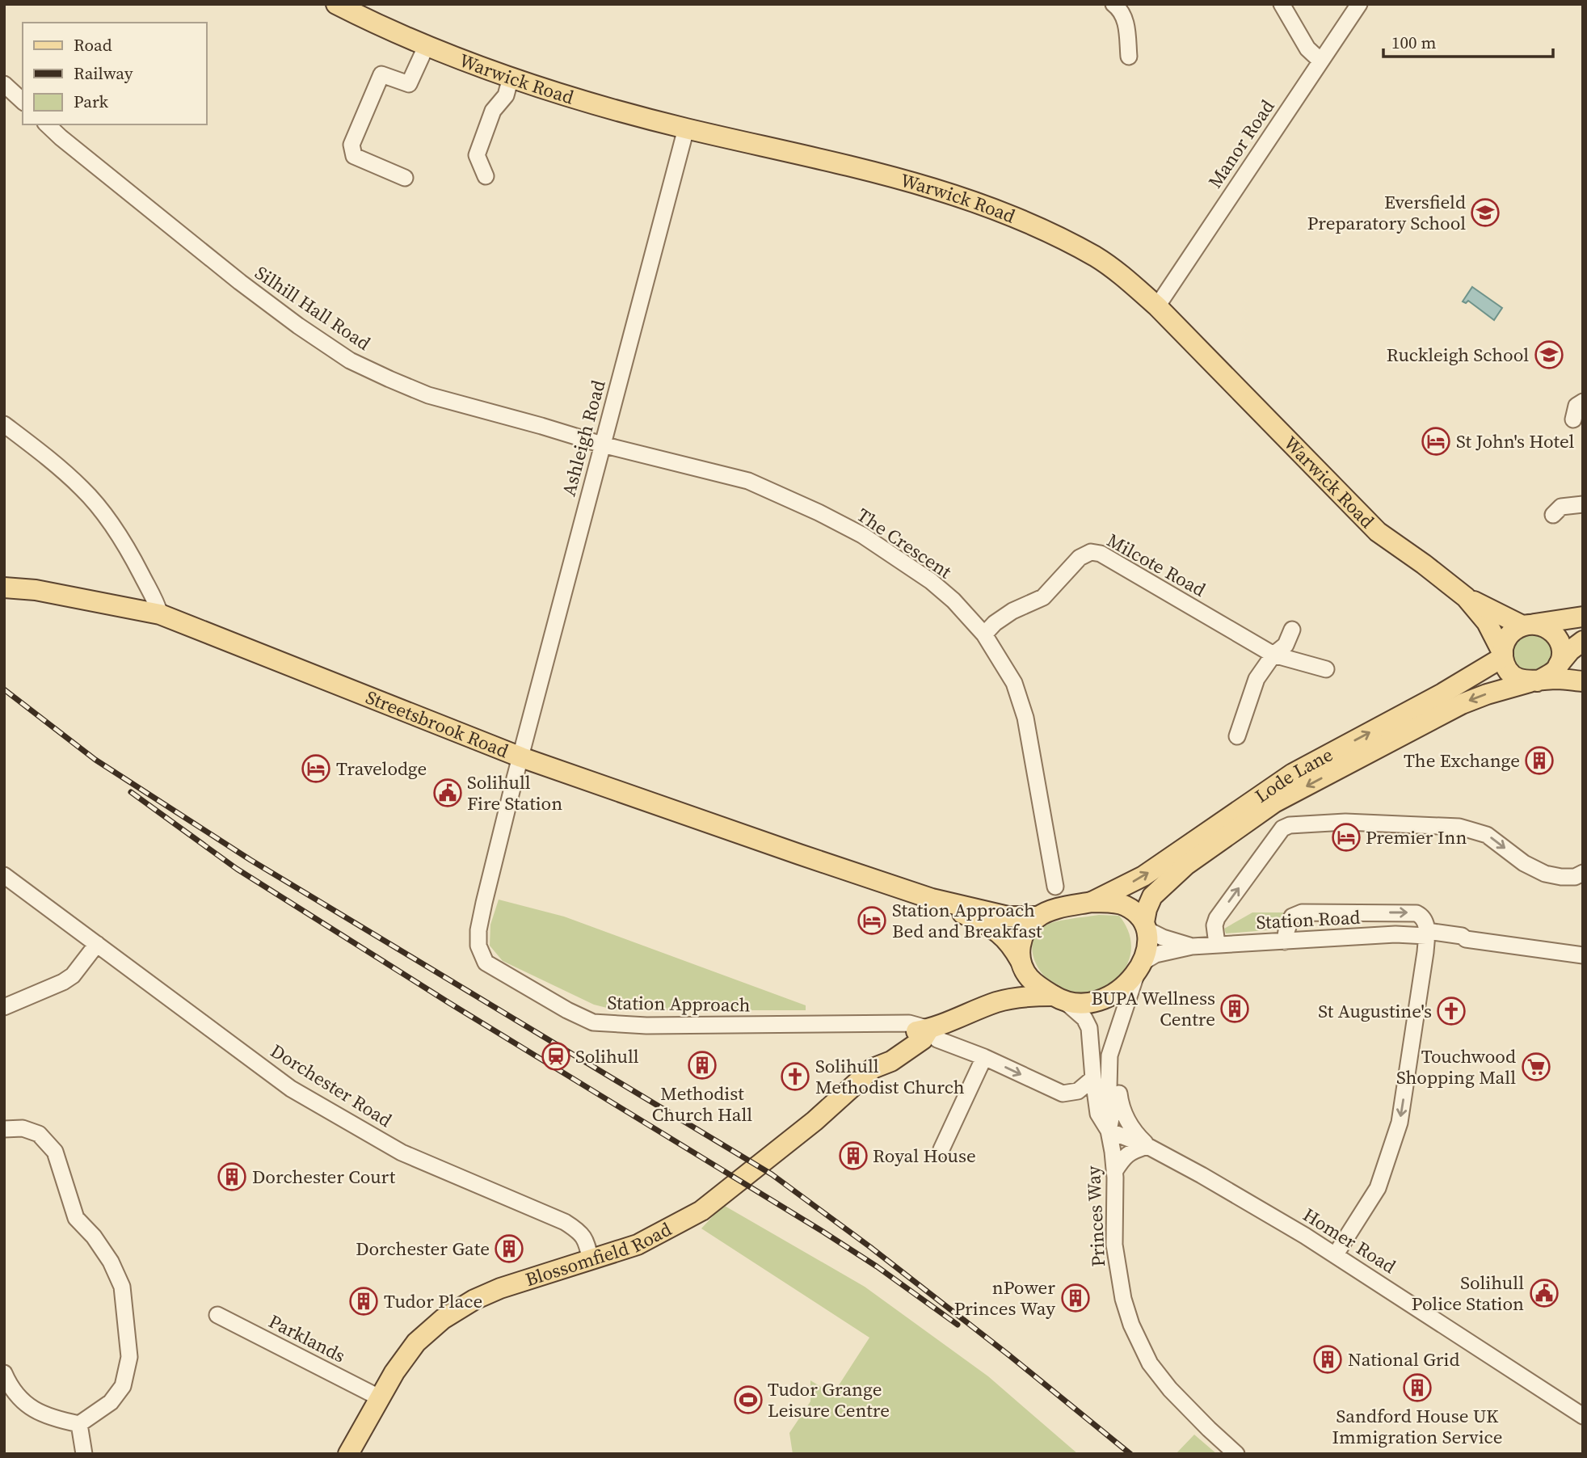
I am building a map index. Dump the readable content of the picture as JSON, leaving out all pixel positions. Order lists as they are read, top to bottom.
{
  "streets": {
    "main road": [
      "Warwick Road",
      "Streetsbrook Road",
      "Lode Lane",
      "Blossomfield Road"
    ],
    "street": [
      "Manor Road",
      "Silhill Hall Road",
      "Ashleigh Road",
      "The Crescent",
      "Milcote Road",
      "Station Road",
      "Station Approach",
      "Dorchester Road",
      "Princes Way",
      "Homer Road",
      "Parklands"
    ]
  },
  "crossings": [
    ["Warwick Road", "Manor Road"],
    ["Warwick Road", "Ashleigh Road"],
    ["Warwick Road", "Lode Lane"],
    ["Silhill Hall Road", "Ashleigh Road"],
    ["Silhill Hall Road", "The Crescent"],
    ["Ashleigh Road", "The Crescent"],
    ["Ashleigh Road", "Streetsbrook Road"],
    ["Ashleigh Road", "Station Approach"],
    ["The Crescent", "Milcote Road"],
    ["Streetsbrook Road", "Lode Lane"],
    ["Streetsbrook Road", "Station Road"],
    ["Streetsbrook Road", "Station Approach"],
    ["Streetsbrook Road", "Princes Way"],
    ["Streetsbrook Road", "Blossomfield Road"],
    ["Lode Lane", "Station Road"],
    ["Lode Lane", "Princes Way"],
    ["Lode Lane", "Blossomfield Road"],
    ["Station Road", "Princes Way"],
    ["Station Road", "Blossomfield Road"],
    ["Station Approach", "Blossomfield Road"],
    ["Dorchester Road", "Blossomfield Road"],
    ["Princes Way", "Homer Road"],
    ["Princes Way", "Blossomfield Road"],
    ["Blossomfield Road", "Parklands"]
  ],
  "places": {
    "school or university": ["Eversfield Preparatory School", "Ruckleigh School"],
    "hotel": [
      "St John's Hotel",
      "Travelodge",
      "Premier Inn",
      "Station Approach Bed and Breakfast"
    ],
    "building": [
      "The Exchange",
      "BUPA Wellness Centre",
      "Methodist Church Hall",
      "Royal House",
      "Dorchester Court",
      "Dorchester Gate",
      "nPower Princes Way",
      "Tudor Place",
      "National Grid",
      "Sandford House UK Immigration Service"
    ],
    "public building": ["Solihull Fire Station", "Solihull Police Station"],
    "church": ["St Augustine's", "Solihull Methodist Church"],
    "station": ["Solihull"],
    "supermarket": ["Touchwood Shopping Mall"],
    "sports": ["Tudor Grange Leisure Centre"]
  },
  "legend": ["Road", "Railway", "Park"],
  "scale_bar": "100 m"
}
